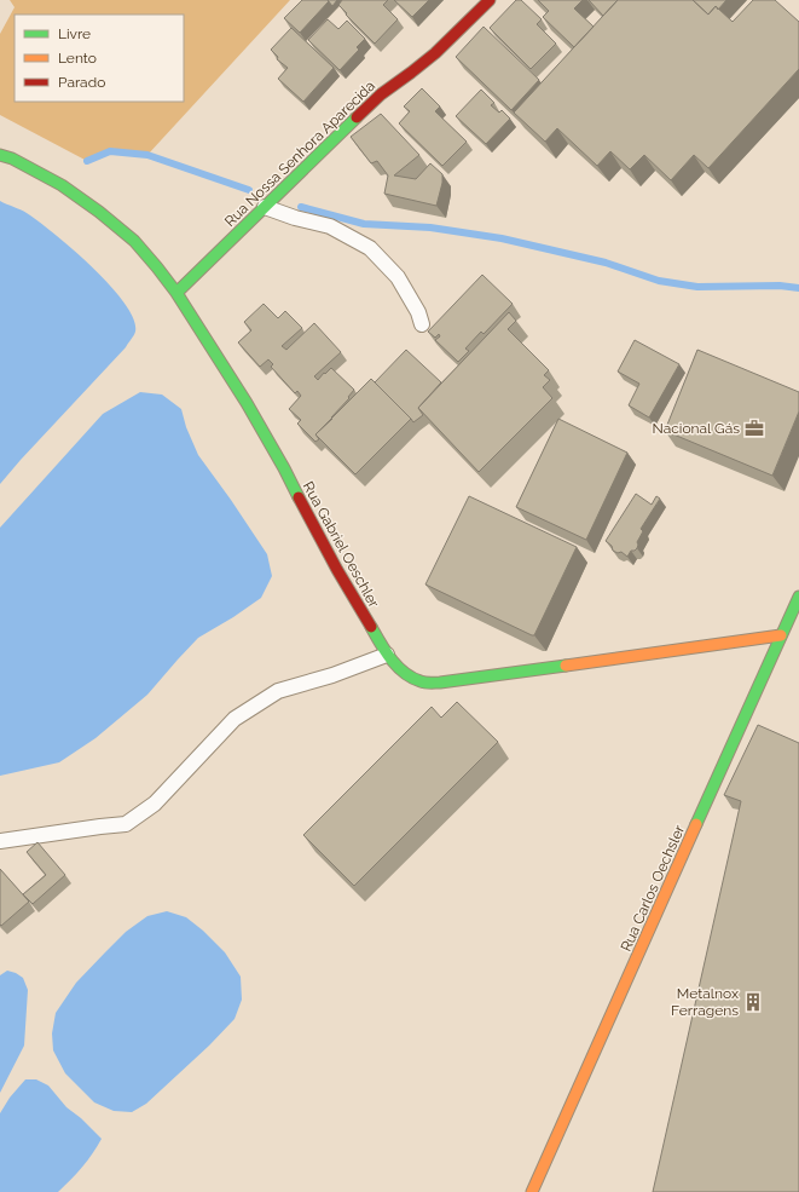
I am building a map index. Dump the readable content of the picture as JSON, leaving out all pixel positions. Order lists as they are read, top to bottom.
{
  "streets": {
    "street": ["Rua Nossa Senhora Aparecida", "Rua Gabriel Oeschler", "Rua Carlos Oechsler"]
  },
  "crossings": [
    ["Rua Nossa Senhora Aparecida", "Rua Gabriel Oeschler"],
    ["Rua Gabriel Oeschler", "Rua Carlos Oechsler"]
  ],
  "places": {
    "office": ["Nacional Gás"],
    "building": ["Metalnox Ferragens"]
  },
  "legend": ["Livre", "Lento", "Parado"]
}
